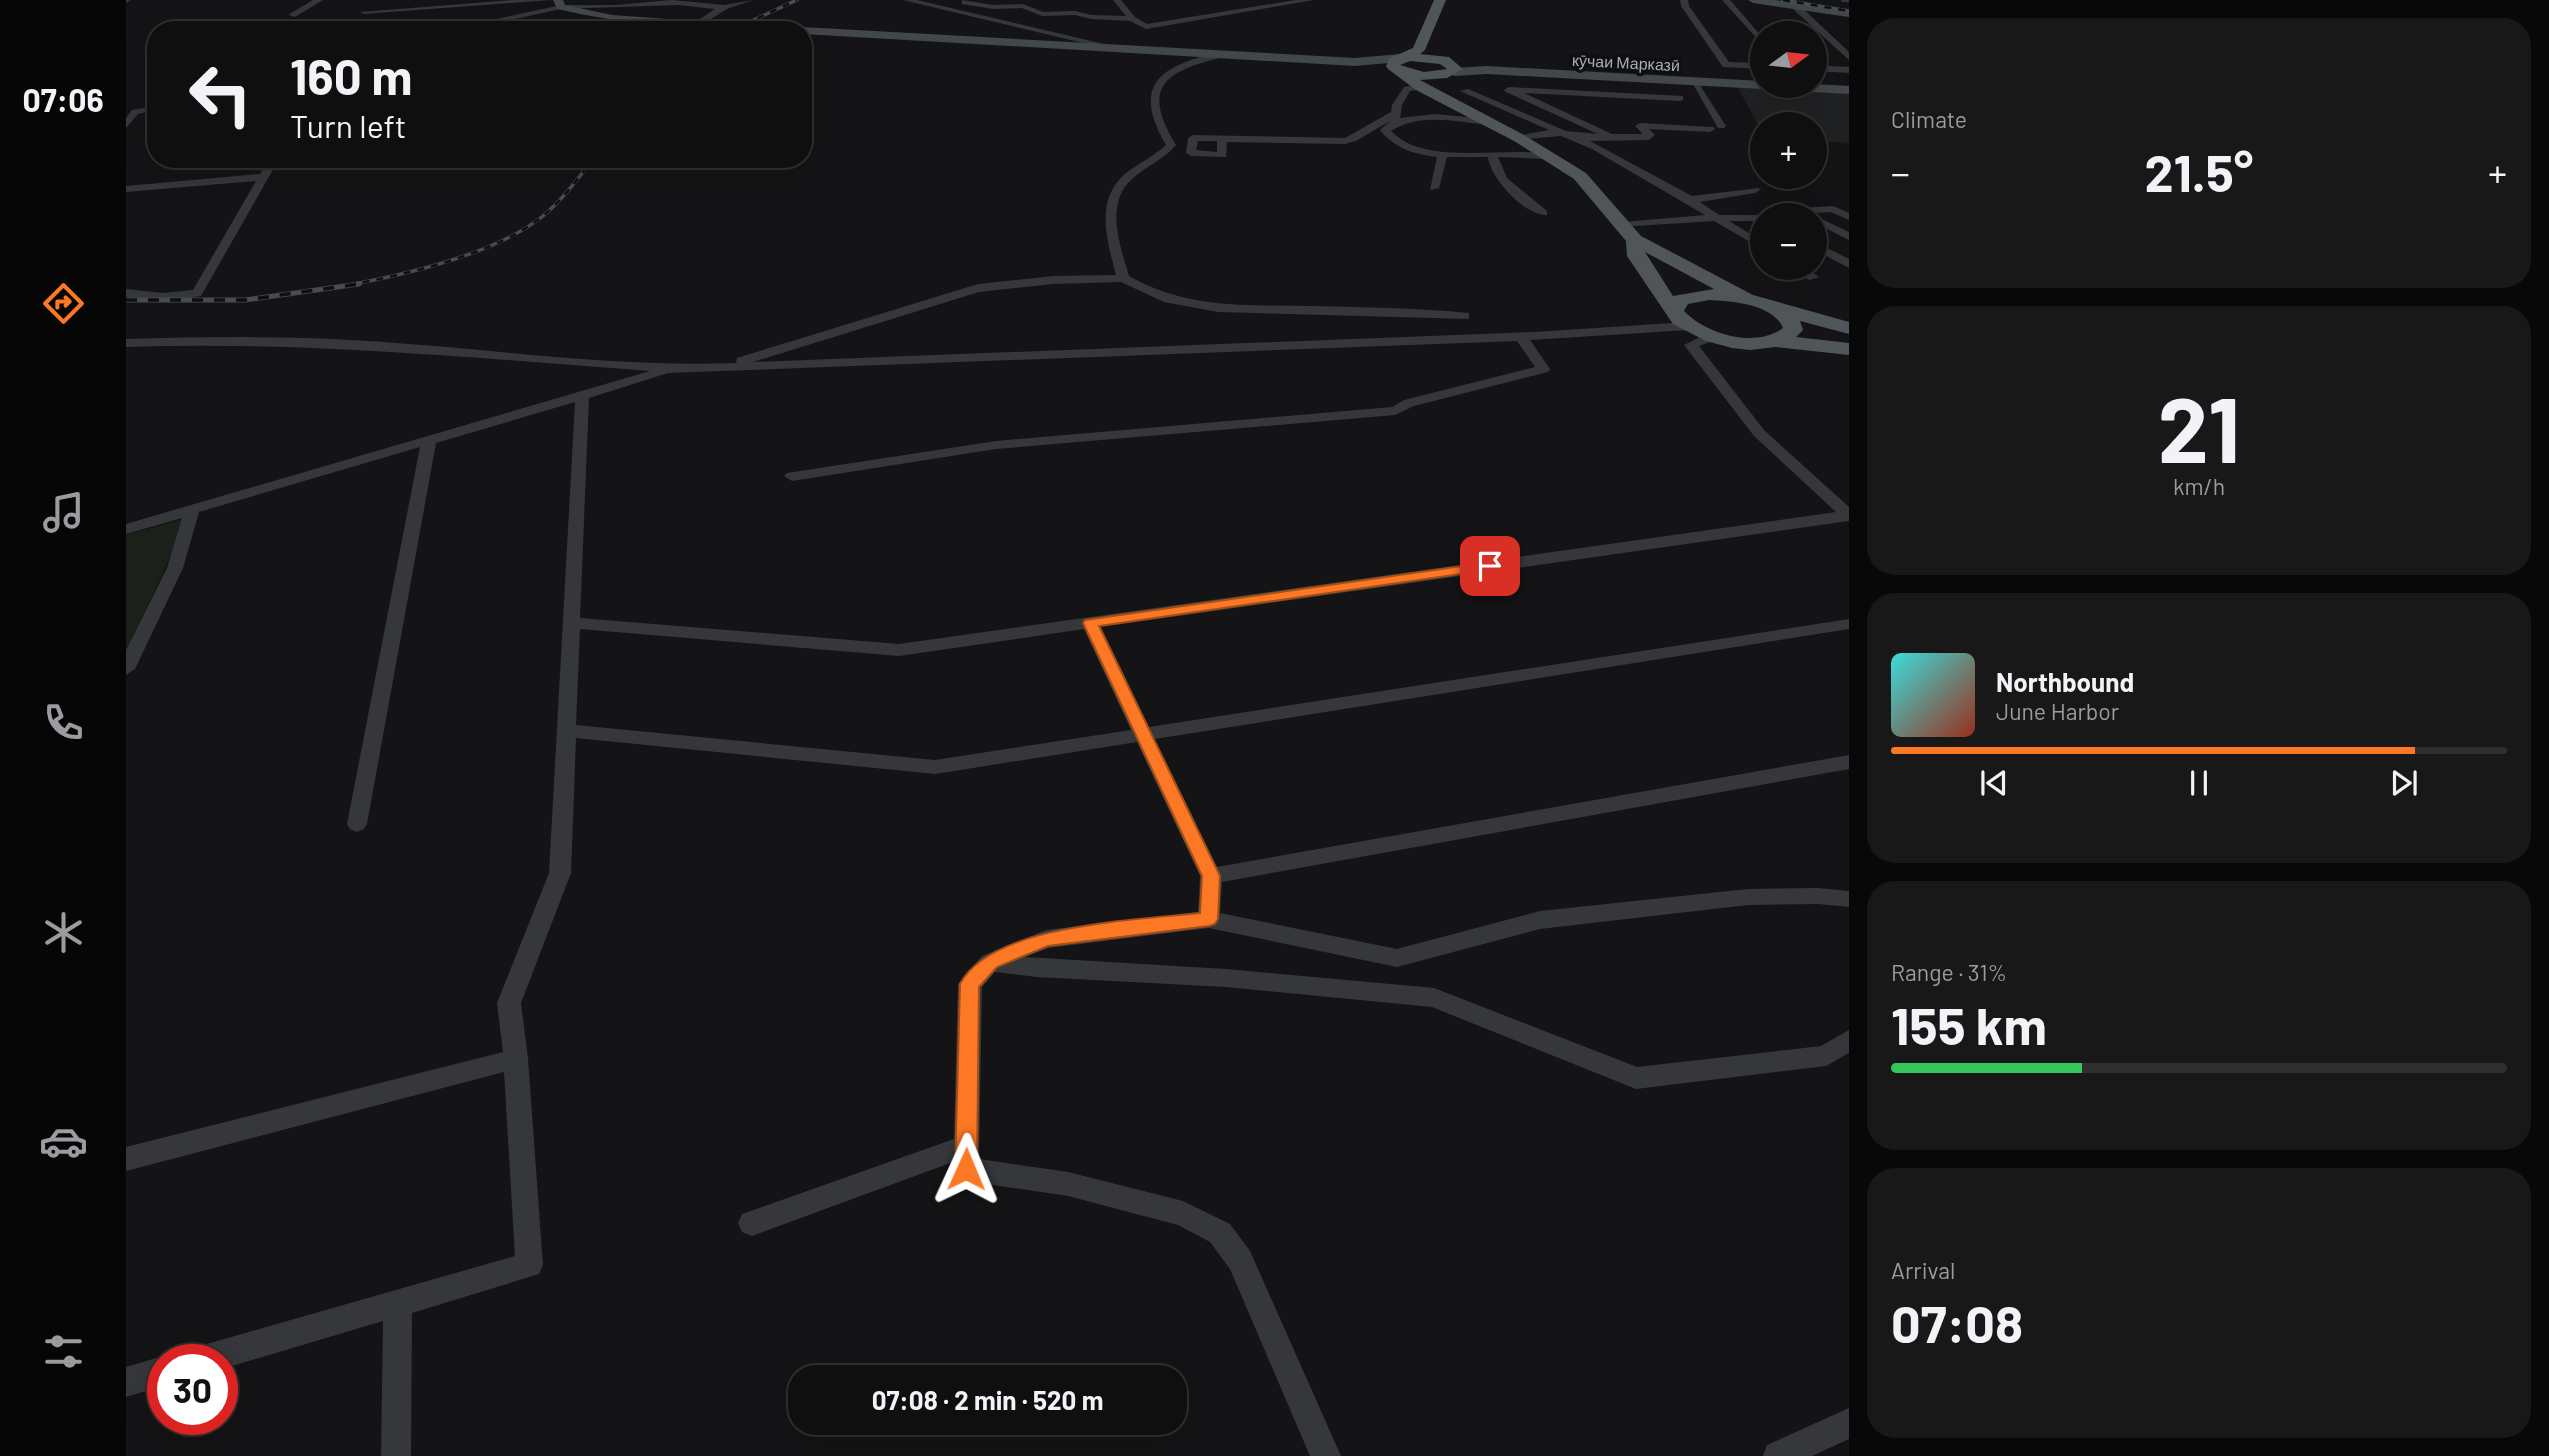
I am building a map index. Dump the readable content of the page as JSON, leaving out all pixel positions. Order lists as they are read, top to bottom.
{
  "streets": {
    "main road": ["кӯчаи Марказӣ"]
  },
  "north": "right",
  "page": {
    "tabs": "07:06",
    "tile": [
      "Climate",
      ["21", "km/h"],
      ["Range · 31%", "155 km"],
      ["Arrival", "07:08"]
    ],
    "map_buttons": ["+", "−"],
    "turn": ["160 m", "Turn left"],
    "heat": ["−", "21.5°", "+"],
    "song": ["Northbound", "June Harbor"],
    "limit": "30",
    "trip": "07:08 · 2 min · 520 m"
  }
}
